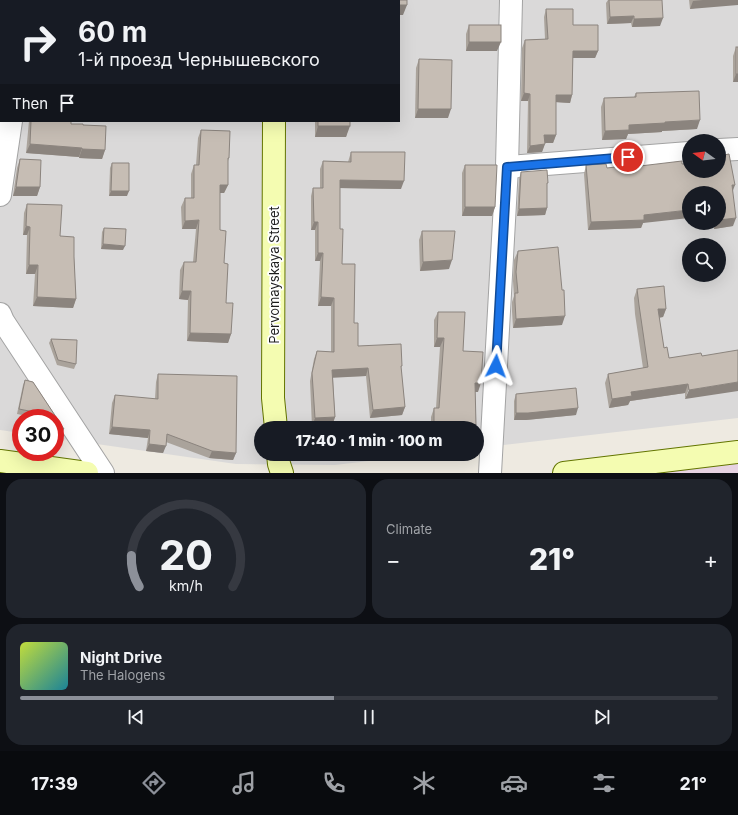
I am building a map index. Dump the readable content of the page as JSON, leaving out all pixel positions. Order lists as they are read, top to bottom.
{
  "streets": {
    "street": ["Pervomayskaya Street"]
  },
  "north": "left",
  "page": {
    "turn": ["60 m", "1-й проезд Чернышевского"],
    "then": "Then",
    "limit": "30",
    "trip": "17:40 · 1 min · 100 m",
    "tile": "Climate",
    "heat": ["−", "21°", "+"],
    "song": ["Night Drive", "The Halogens"],
    "tabs": ["17:39", "21°"],
    "gauge": ["20", "km/h"]
  }
}
